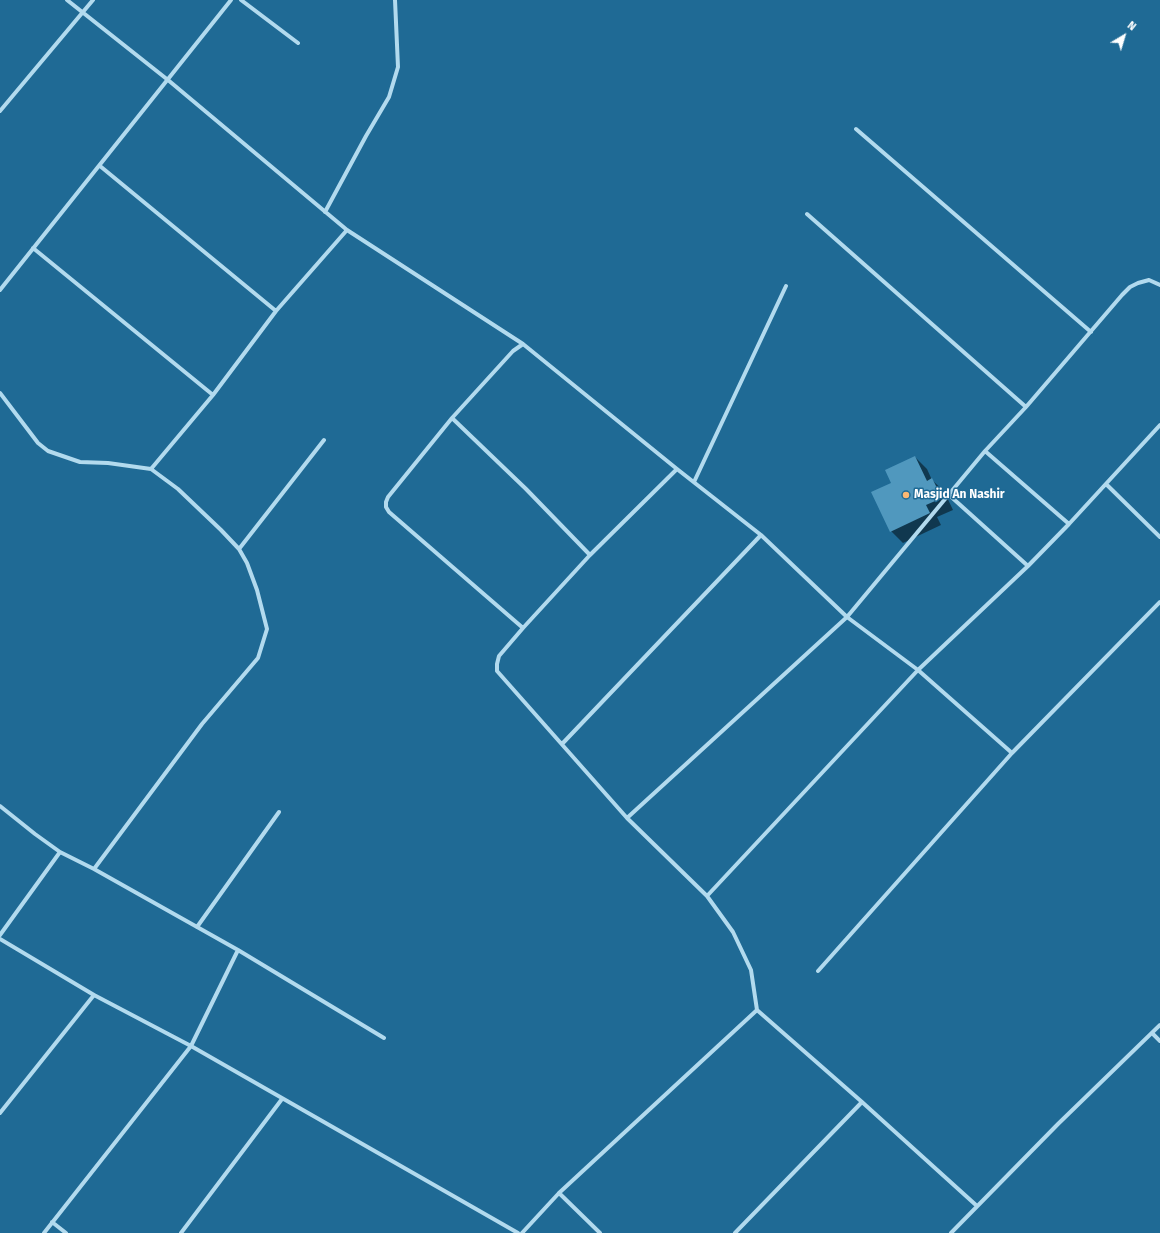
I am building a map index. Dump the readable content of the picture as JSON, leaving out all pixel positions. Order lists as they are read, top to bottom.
{
  "places": ["Masjid An Nashir"],
  "north": "top right"
}
